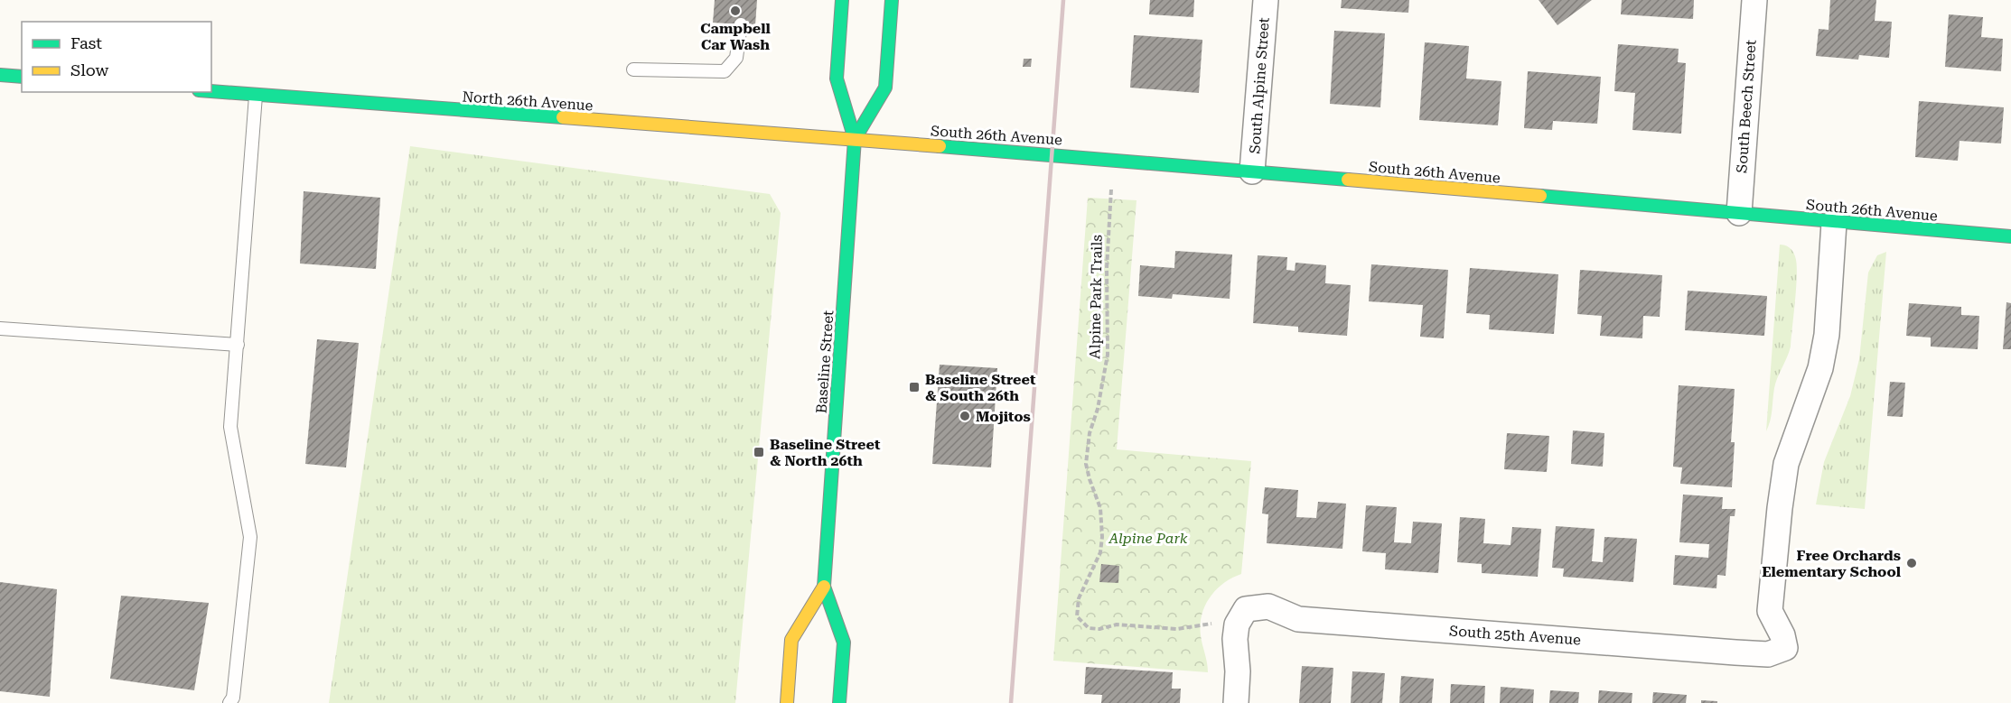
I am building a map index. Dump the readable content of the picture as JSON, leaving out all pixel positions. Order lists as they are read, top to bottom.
{
  "streets": {
    "main road": ["North 26th Avenue", "South 26th Avenue", "Baseline Street"],
    "street": ["South Alpine Street", "South Beech Street", "South 25th Avenue"],
    "path": ["Alpine Park Trails"]
  },
  "crossings": [
    ["South Alpine Street", "South 26th Avenue"],
    ["North 26th Avenue", "South 26th Avenue"],
    ["North 26th Avenue", "Baseline Street"],
    ["South Beech Street", "South 26th Avenue"],
    ["South 26th Avenue", "Alpine Park Trails"],
    ["South 26th Avenue", "Baseline Street"],
    ["South 26th Avenue", "South 25th Avenue"],
    ["Alpine Park Trails", "South 25th Avenue"]
  ],
  "parks": ["Alpine Park"],
  "places": {
    "other": ["Campbell Car Wash", "Mojitos", "Free Orchards Elementary School"],
    "transit": ["Baseline Street & South 26th", "Baseline Street & North 26th"]
  },
  "legend": ["Fast", "Slow"]
}
